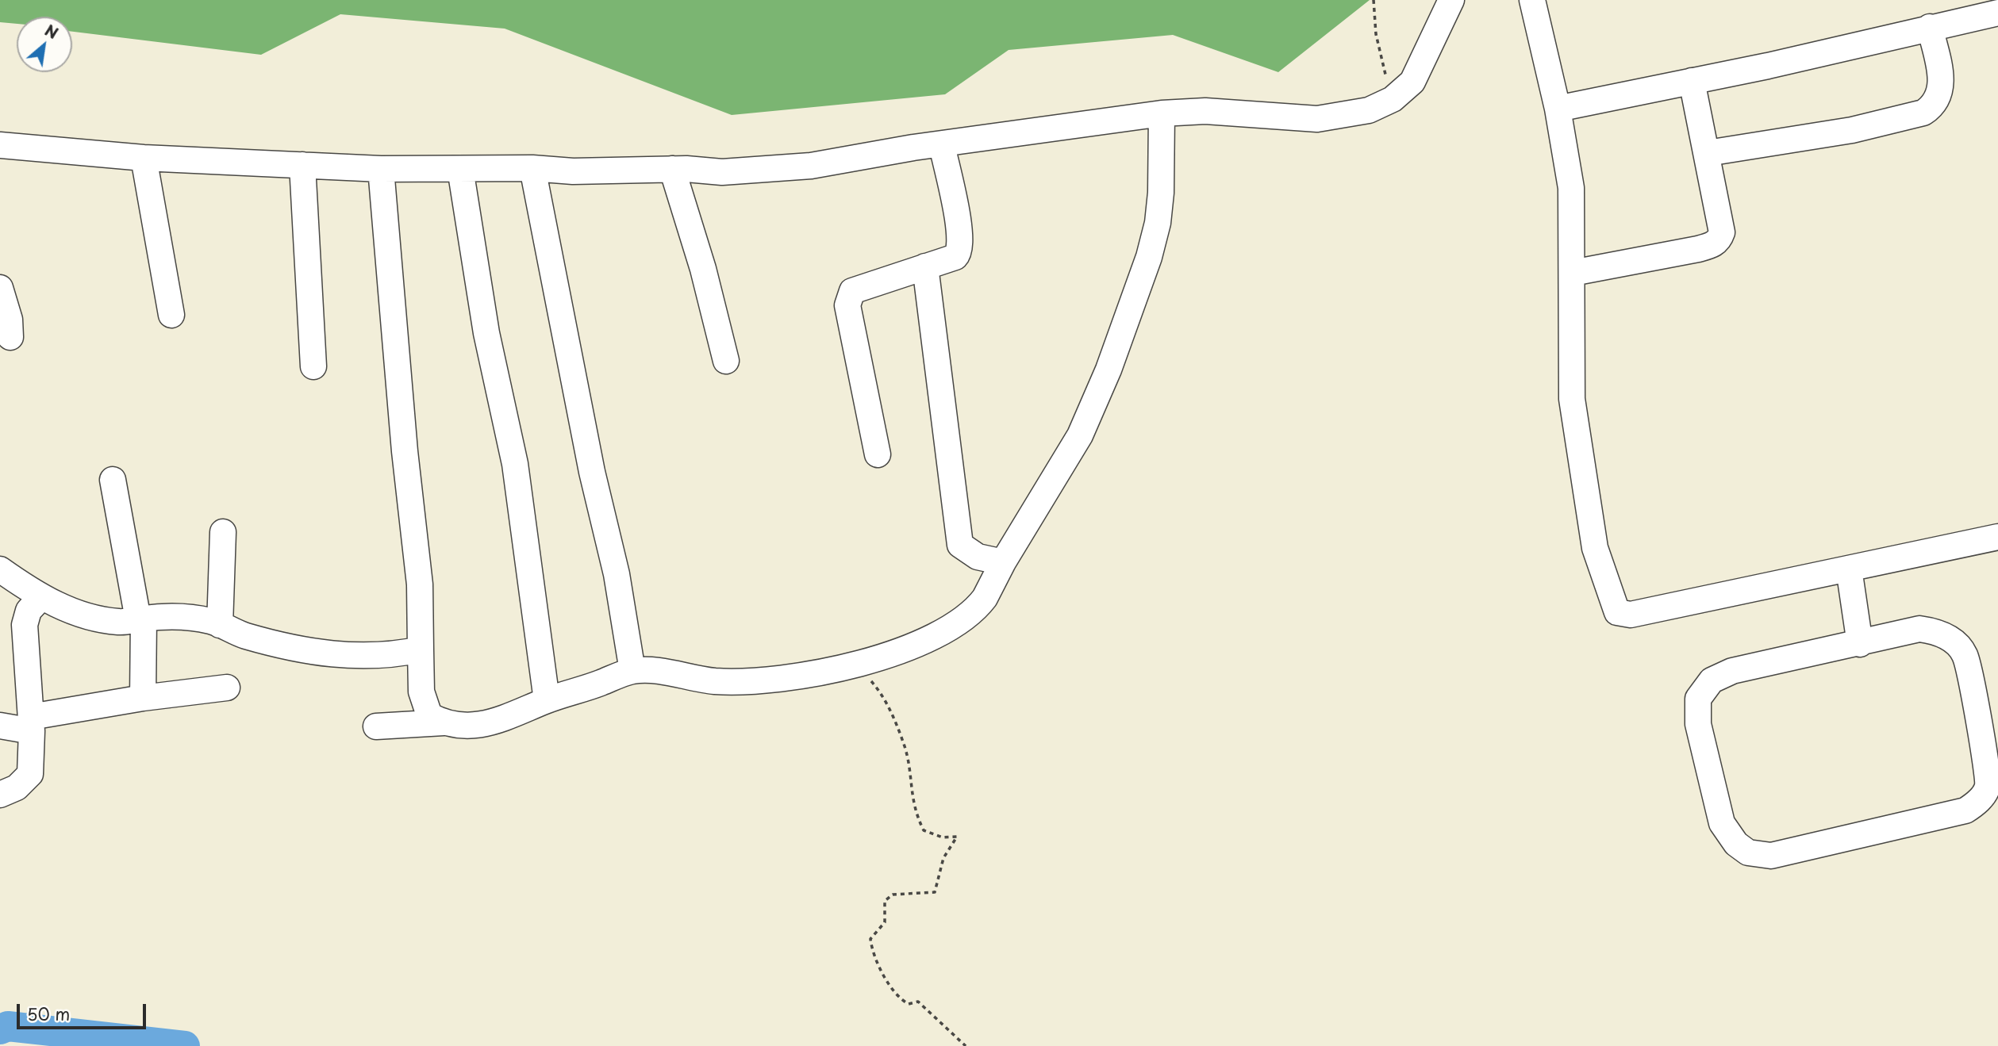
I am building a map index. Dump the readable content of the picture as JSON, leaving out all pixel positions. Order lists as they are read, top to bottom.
{
  "scale_bar": "50 m",
  "north": "top right"
}
